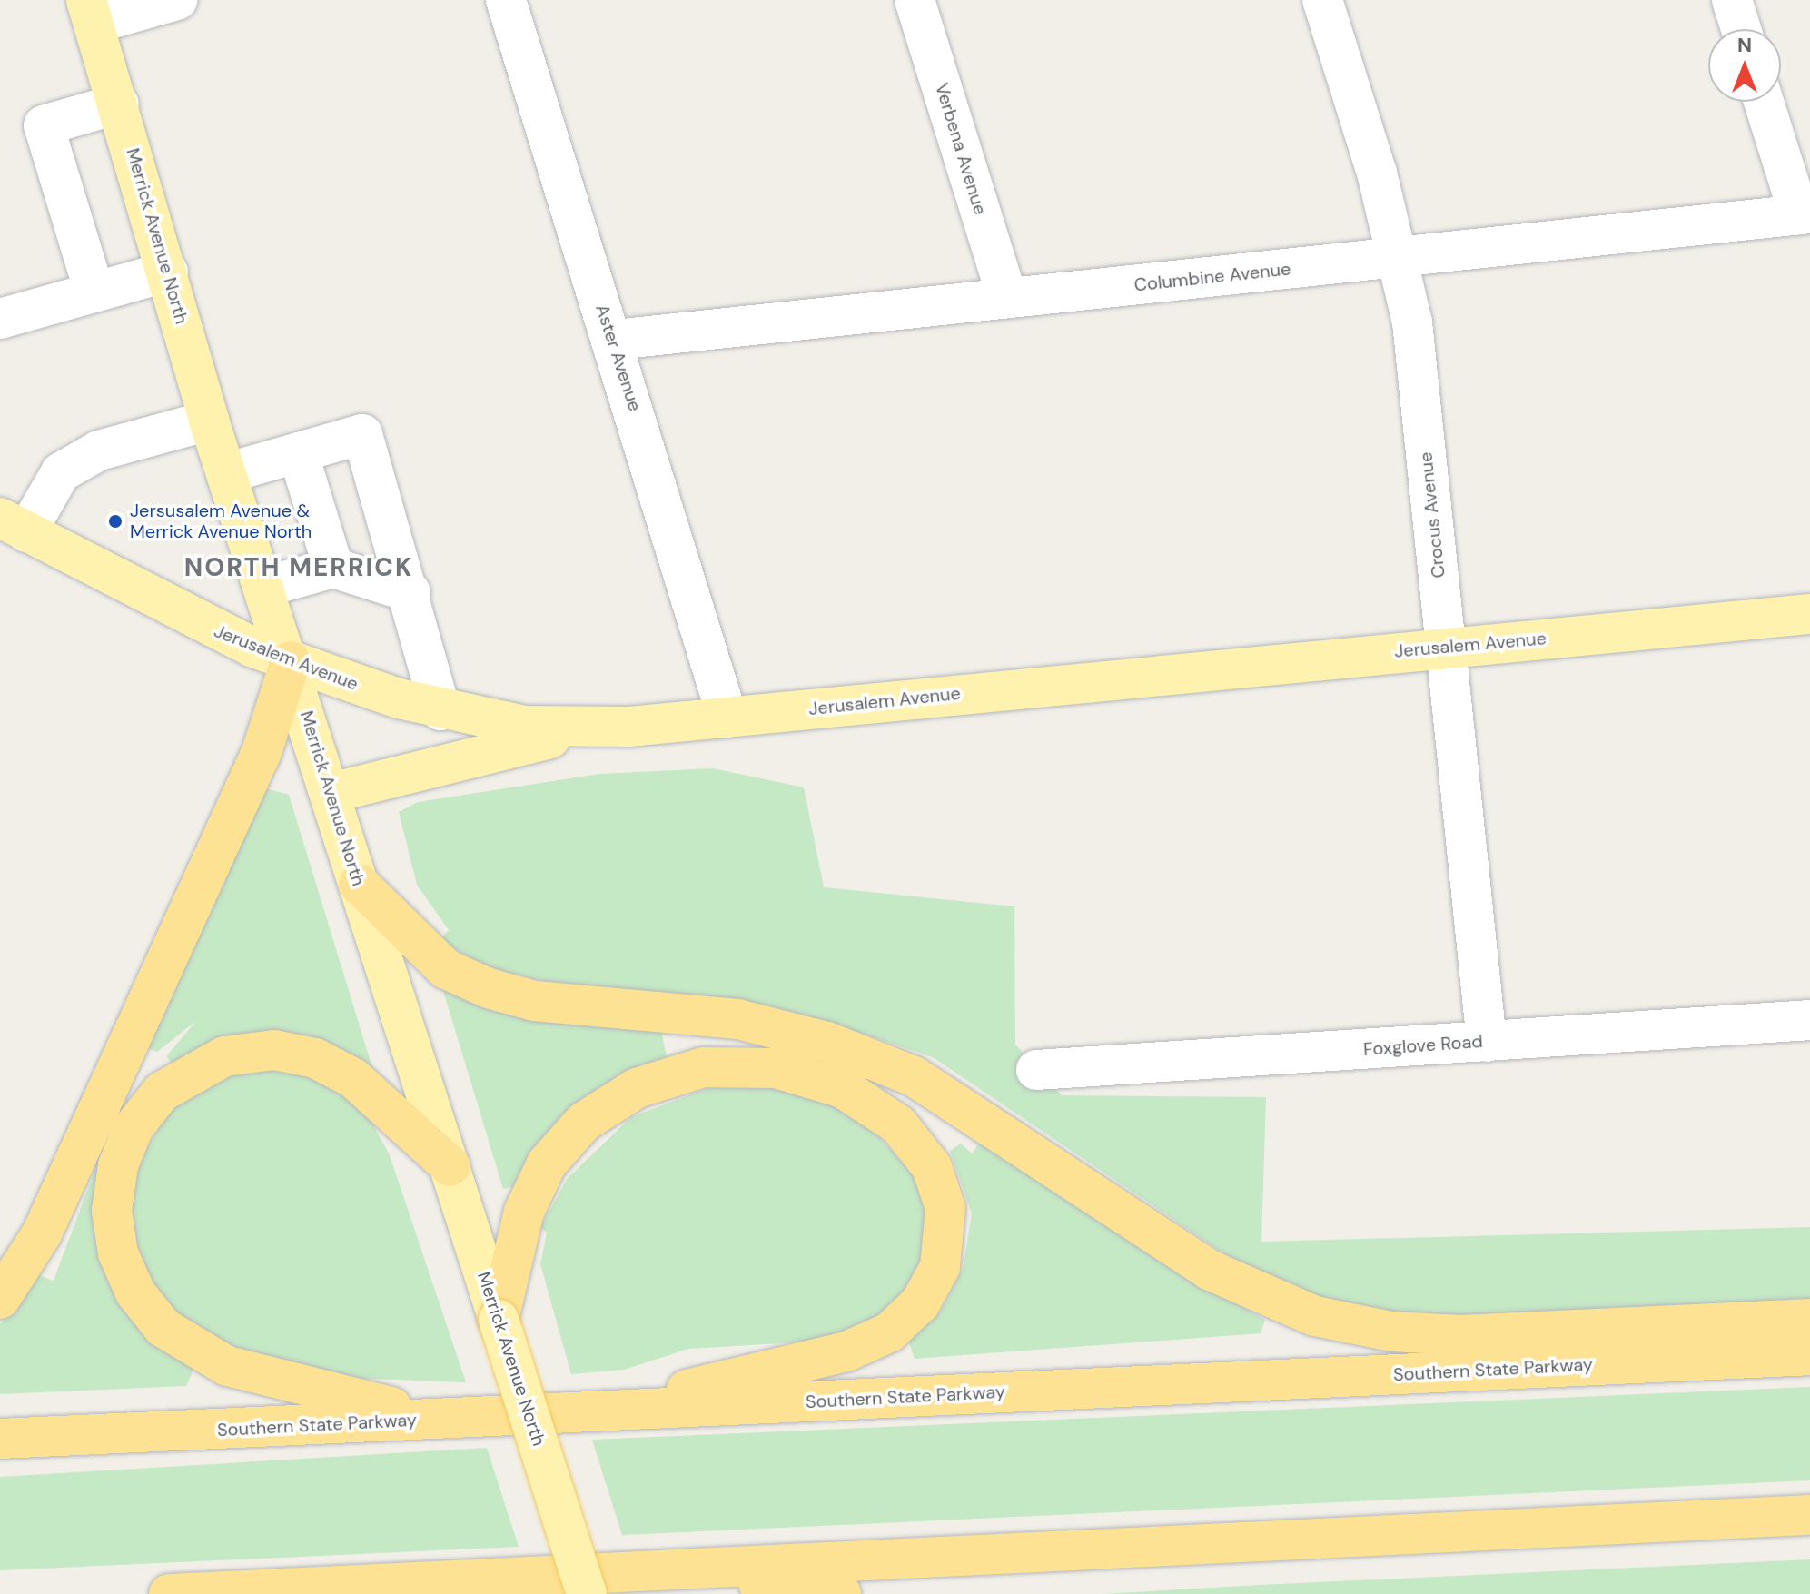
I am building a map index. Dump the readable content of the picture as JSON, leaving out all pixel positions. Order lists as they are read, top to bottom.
{
  "streets": {
    "highway": ["Southern State Parkway"],
    "main road": ["Merrick Avenue North", "Jerusalem Avenue"],
    "street": [
      "Verbena Avenue",
      "Columbine Avenue",
      "Aster Avenue",
      "Crocus Avenue",
      "Foxglove Road"
    ]
  },
  "crossings": [
    ["Verbena Avenue", "Columbine Avenue"],
    ["Merrick Avenue North", "Jerusalem Avenue"],
    ["Columbine Avenue", "Aster Avenue"],
    ["Columbine Avenue", "Crocus Avenue"],
    ["Aster Avenue", "Jerusalem Avenue"],
    ["Crocus Avenue", "Jerusalem Avenue"],
    ["Crocus Avenue", "Foxglove Road"]
  ],
  "districts": ["NORTH MERRICK"],
  "places": ["Jersusalem Avenue & Merrick Avenue North"],
  "north": "top"
}
